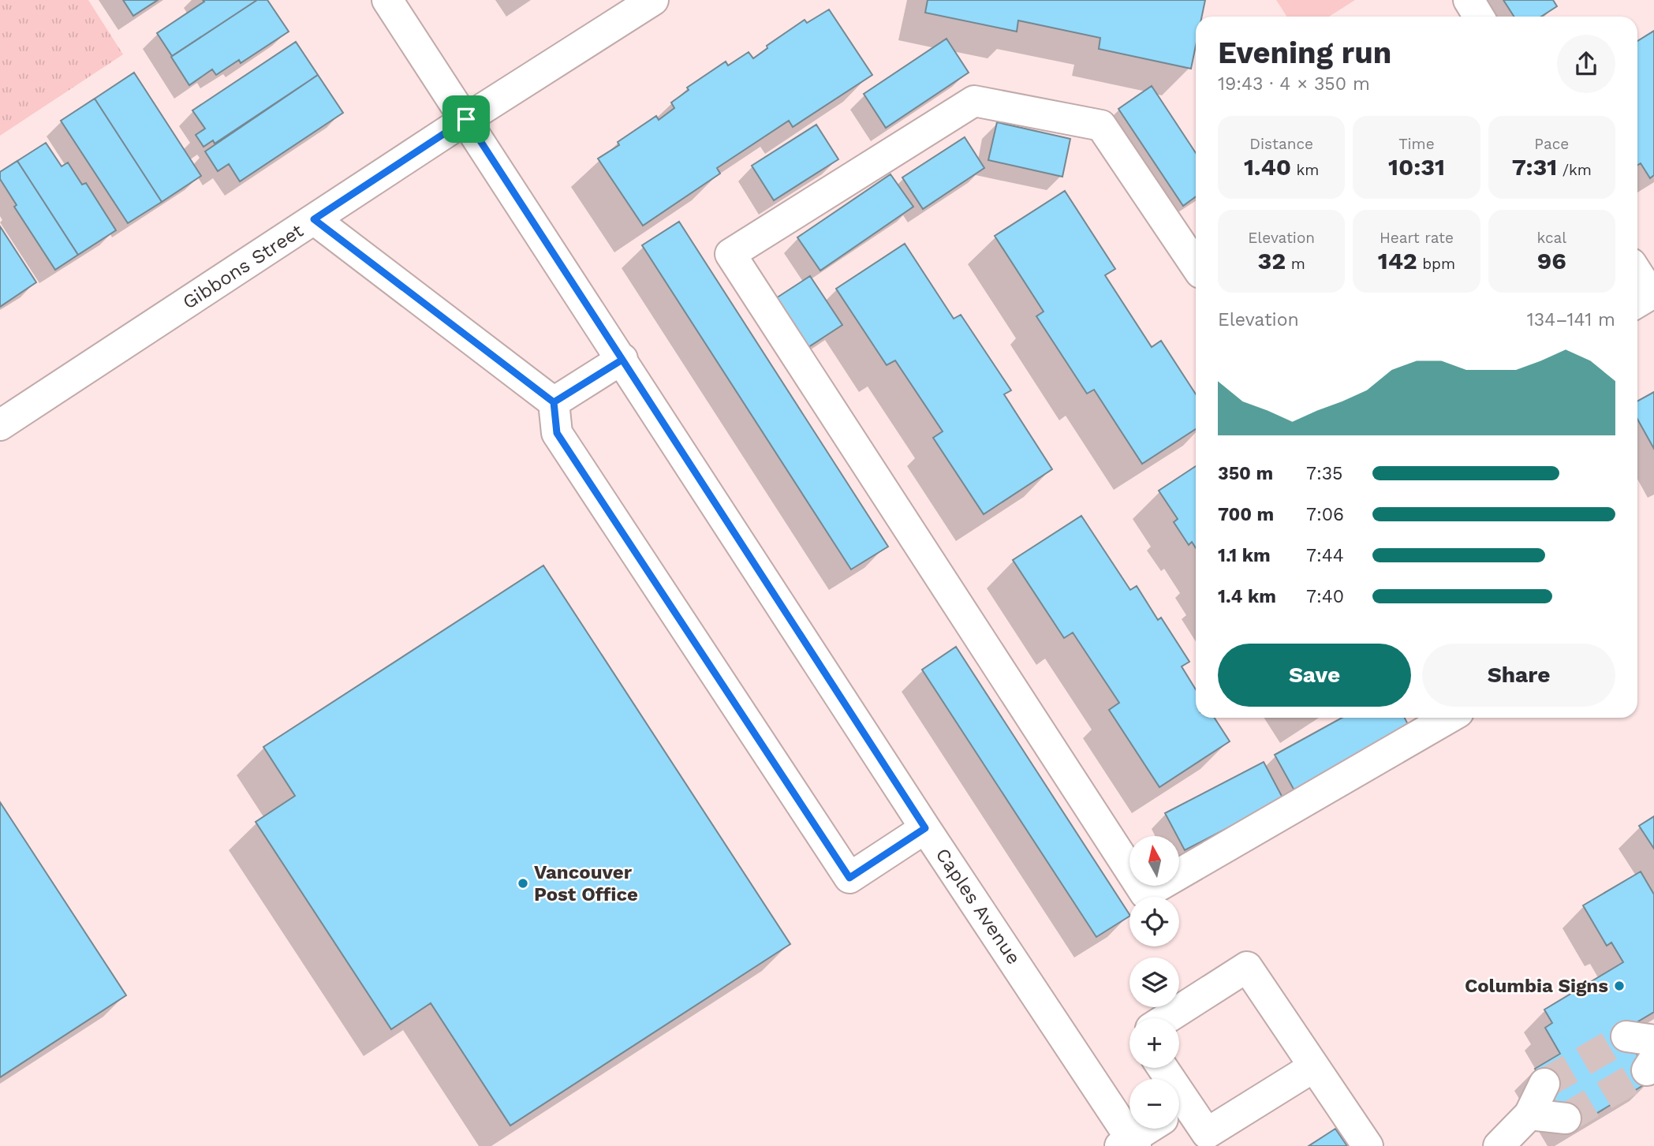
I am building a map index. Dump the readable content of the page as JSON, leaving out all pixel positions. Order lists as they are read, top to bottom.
{
  "streets": {
    "street": ["Gibbons Street", "Caples Avenue"]
  },
  "crossings": [
    ["Gibbons Street", "Caples Avenue"]
  ],
  "places": ["Vancouver Post Office", "Columbia Signs"],
  "north": "top",
  "page": {
    "heading": ["Evening run", "19:43 · 4 × 350 m"],
    "stats": [
      ["Distance", "1.40 km"],
      ["Time", "10:31"],
      ["Pace", "7:31 /km"],
      ["Elevation", "32 m"],
      ["Heart rate", "142 bpm"],
      ["kcal", "96"]
    ],
    "chart": ["Elevation", "134–141 m"],
    "list": [
      {
        "name": "350 m",
        "note": "7:35"
      },
      {
        "name": "700 m",
        "note": "7:06"
      },
      {
        "name": "1.1 km",
        "note": "7:44"
      },
      {
        "name": "1.4 km",
        "note": "7:40"
      }
    ],
    "buttons": ["Save", "Share"],
    "map_buttons": ["+", "−"]
  }
}
